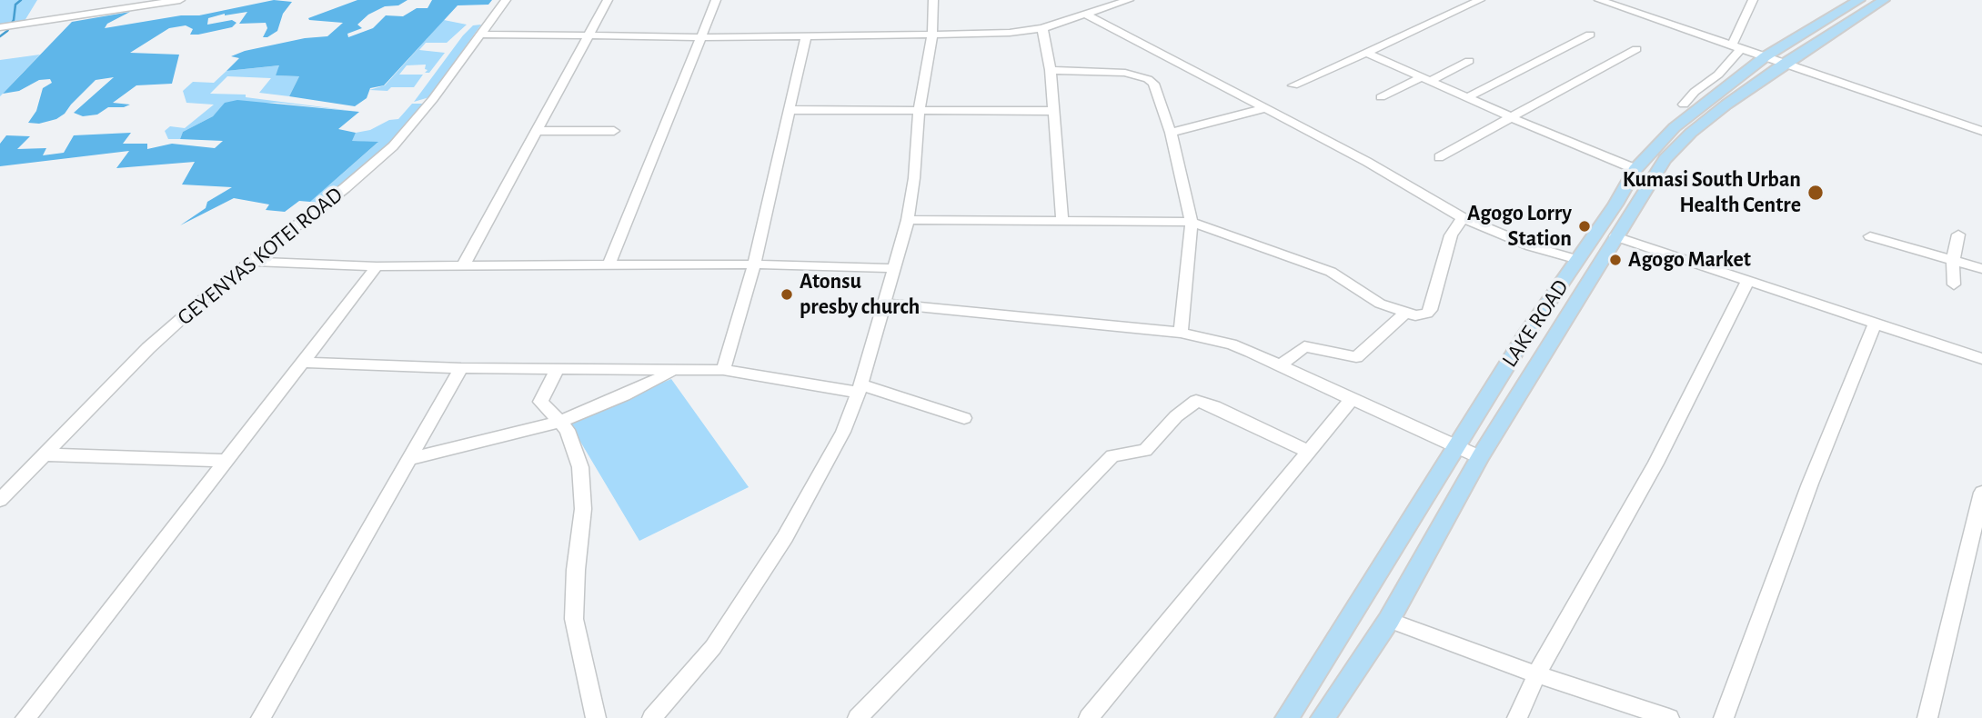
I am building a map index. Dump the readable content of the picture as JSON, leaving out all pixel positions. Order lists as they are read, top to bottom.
{
  "streets": {
    "main road": ["LAKE ROAD"],
    "street": ["GEYENYAS KOTEI ROAD"]
  },
  "places": [
    "Kumasi South Urban Health Centre",
    "Agogo Lorry Station",
    "Agogo Market",
    "Atonsu presby church"
  ]
}
